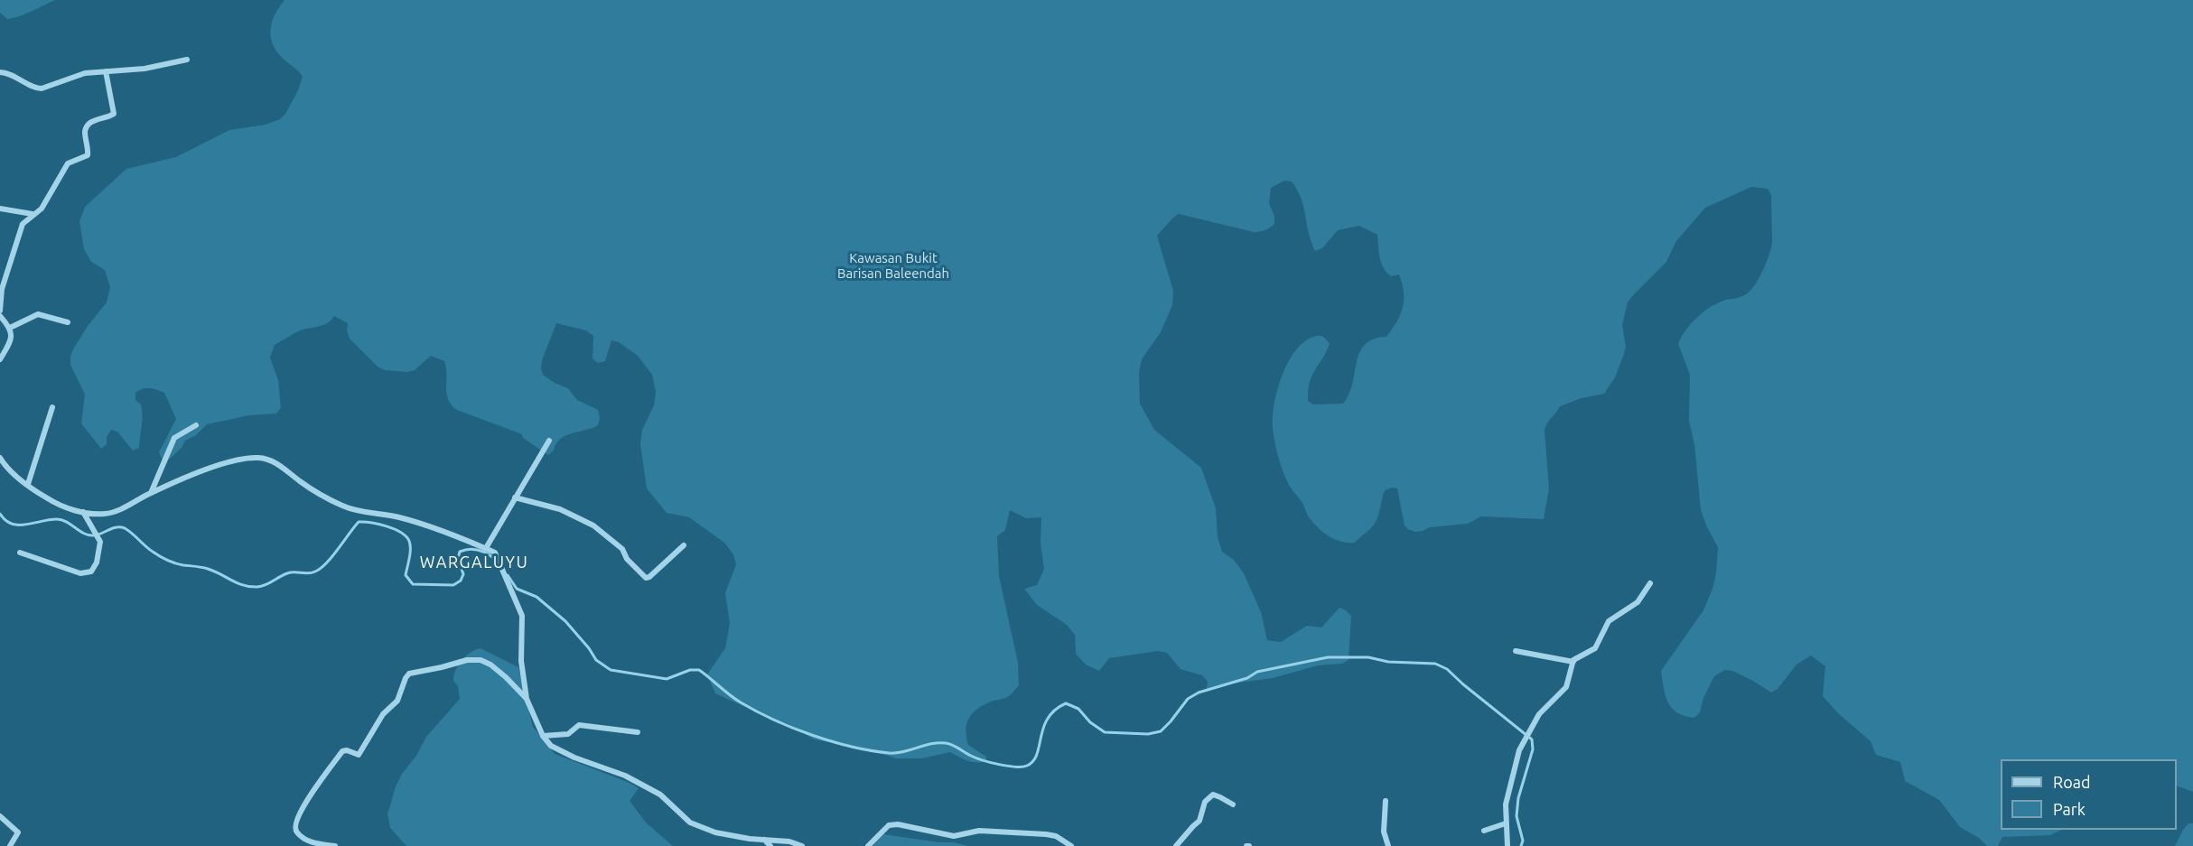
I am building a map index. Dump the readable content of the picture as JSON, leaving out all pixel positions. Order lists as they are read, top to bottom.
{
  "districts": ["WARGALUYU"],
  "parks": ["Kawasan Bukit Barisan Baleendah"],
  "legend": ["Road", "Park"]
}
